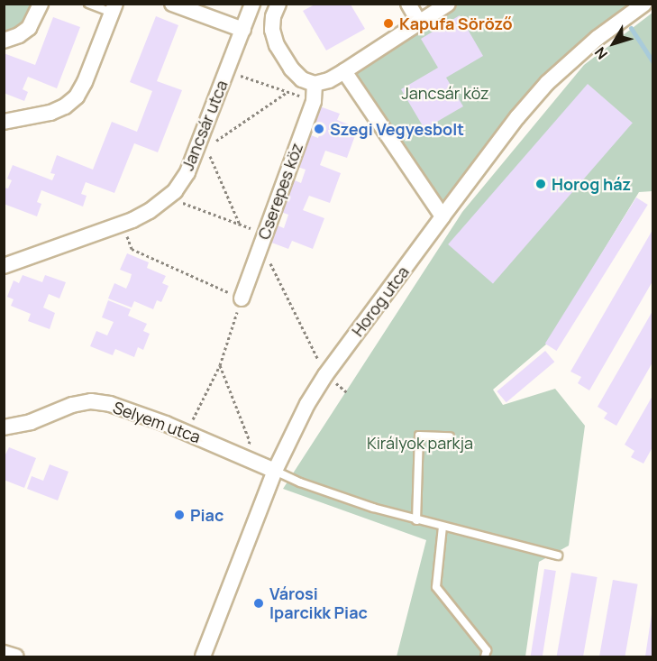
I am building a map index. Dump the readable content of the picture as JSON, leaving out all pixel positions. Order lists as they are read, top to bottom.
{
  "streets": {
    "street": [
      "Jancsár utca",
      "Cserepes köz",
      "Horog utca",
      "Selyem utca"
    ]
  },
  "crossings": [
    ["Horog utca", "Selyem utca"]
  ],
  "parks": ["Jancsár köz", "Királyok parkja"],
  "places": [
    "Kapufa Söröző",
    "Szegi Vegyesbolt",
    "Horog ház",
    "Piac",
    "Városi Iparcikk Piac"
  ],
  "north": "bottom left"
}
